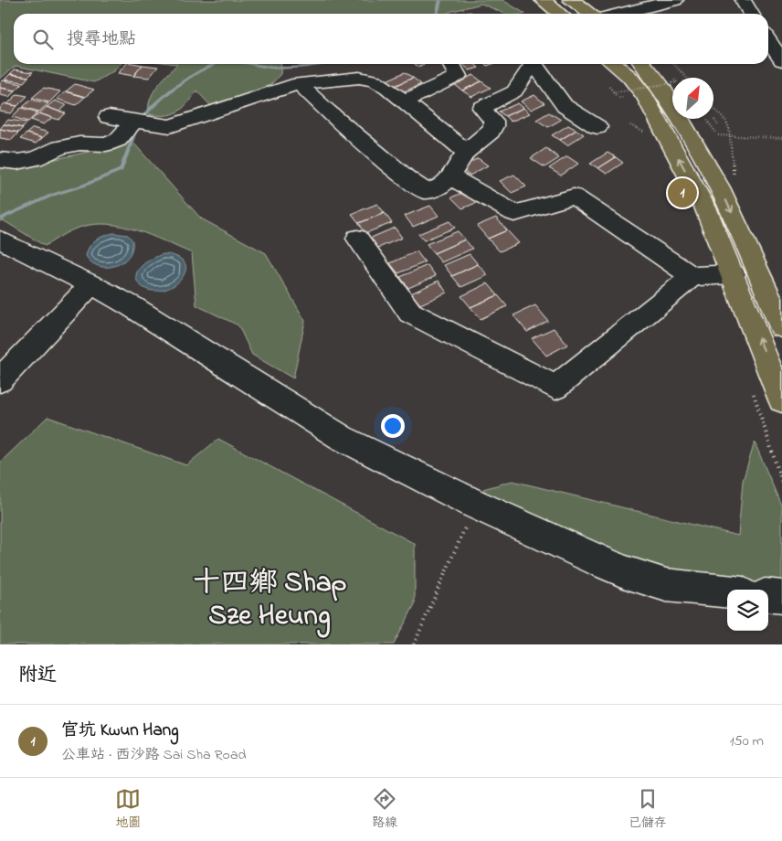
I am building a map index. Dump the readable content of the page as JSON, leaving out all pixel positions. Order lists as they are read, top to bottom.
{
  "districts": ["十四鄉 Shap Sze Heung"],
  "north": "top right",
  "page": {
    "search": "搜尋地點",
    "pins": "1",
    "heading": "附近",
    "list": [
      {
        "mark": "1",
        "name": "官坑 Kwun Hang",
        "note": "公車站 · 西沙路 Sai Sha Road",
        "value": "150 m"
      }
    ],
    "nav": ["地圖", "路線", "已儲存"]
  }
}
